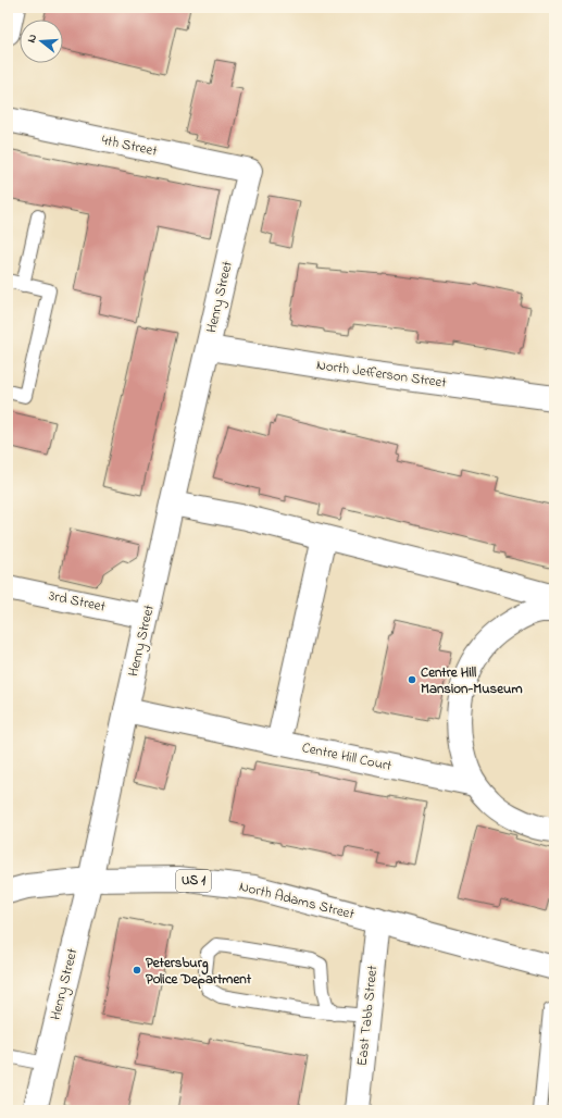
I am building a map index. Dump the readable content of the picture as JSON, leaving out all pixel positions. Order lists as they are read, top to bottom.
{
  "streets": {
    "street": [
      "4th Street",
      "Henry Street",
      "North Jefferson Street",
      "3rd Street",
      "Centre Hill Court",
      "US 1",
      "North Adams Street",
      "East Tabb Street"
    ]
  },
  "crossings": [
    ["4th Street", "Henry Street"],
    ["Henry Street", "North Jefferson Street"],
    ["Henry Street", "3rd Street"],
    ["Henry Street", "Centre Hill Court"],
    ["Henry Street", "North Adams Street"],
    ["North Adams Street", "East Tabb Street"]
  ],
  "places": ["Centre Hill Mansion-Museum", "Petersburg Police Department"],
  "north": "left"
}
